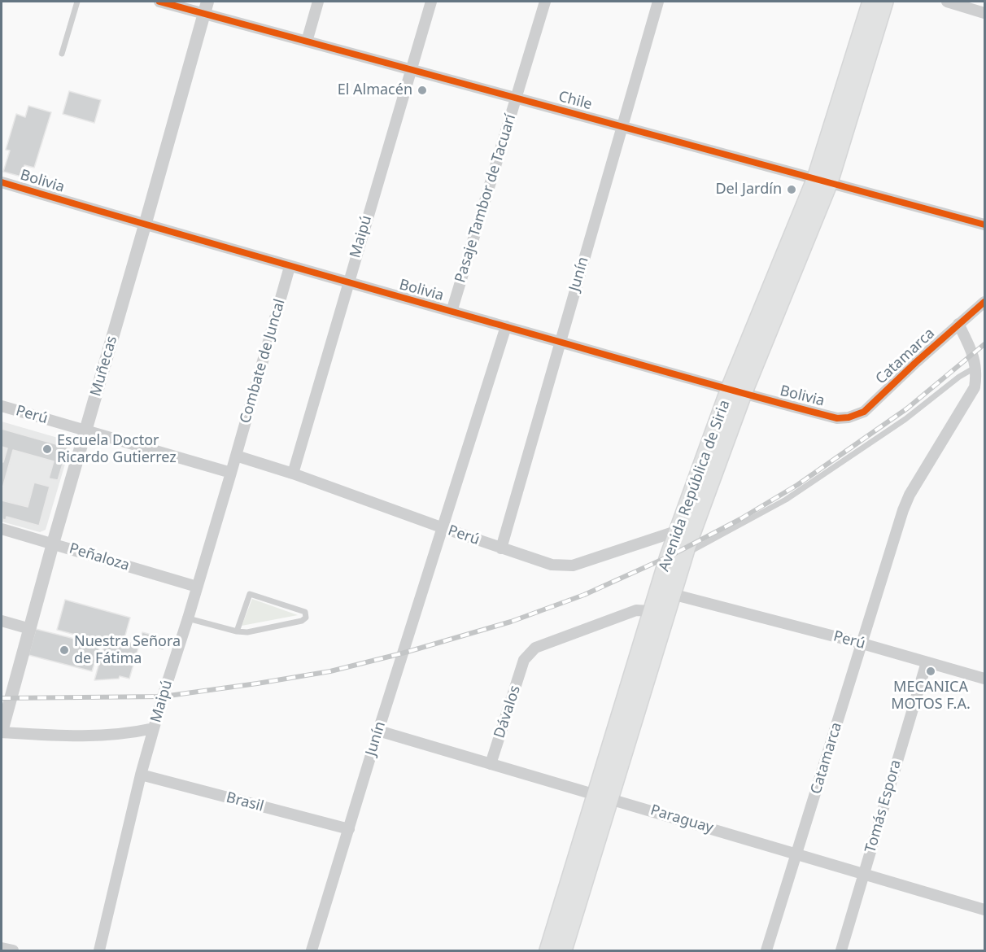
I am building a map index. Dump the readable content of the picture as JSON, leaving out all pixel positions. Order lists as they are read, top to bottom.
{
  "streets": {
    "main road": ["Avenida República de Siria"],
    "street": [
      "Chile",
      "Bolivia",
      "Pasaje Tambor de Tacuarí",
      "Maipú",
      "Junín",
      "Catamarca",
      "Combate de Juncal",
      "Muñecas",
      "Perú",
      "Peñaloza",
      "Dávalos",
      "Brasil",
      "Tomás Espora",
      "Paraguay"
    ]
  },
  "crossings": [
    ["Chile", "Pasaje Tambor de Tacuarí"],
    ["Chile", "Maipú"],
    ["Chile", "Junín"],
    ["Chile", "Muñecas"],
    ["Chile", "Avenida República de Siria"],
    ["Bolivia", "Pasaje Tambor de Tacuarí"],
    ["Bolivia", "Maipú"],
    ["Bolivia", "Junín"],
    ["Bolivia", "Catamarca"],
    ["Bolivia", "Combate de Juncal"],
    ["Bolivia", "Muñecas"],
    ["Bolivia", "Avenida República de Siria"],
    ["Maipú", "Combate de Juncal"],
    ["Maipú", "Perú"],
    ["Maipú", "Peñaloza"],
    ["Maipú", "Brasil"],
    ["Junín", "Perú"],
    ["Junín", "Brasil"],
    ["Junín", "Paraguay"],
    ["Catamarca", "Perú"],
    ["Catamarca", "Paraguay"],
    ["Combate de Juncal", "Perú"],
    ["Muñecas", "Perú"],
    ["Muñecas", "Peñaloza"],
    ["Perú", "Avenida República de Siria"],
    ["Perú", "Tomás Espora"],
    ["Avenida República de Siria", "Dávalos"],
    ["Avenida República de Siria", "Paraguay"],
    ["Dávalos", "Paraguay"],
    ["Tomás Espora", "Paraguay"]
  ],
  "places": [
    "El Almacén",
    "Del Jardín",
    "Escuela Doctor Ricardo Gutierrez",
    "Nuestra Señora de Fátima",
    "MECANICA MOTOS F.A."
  ]
}
